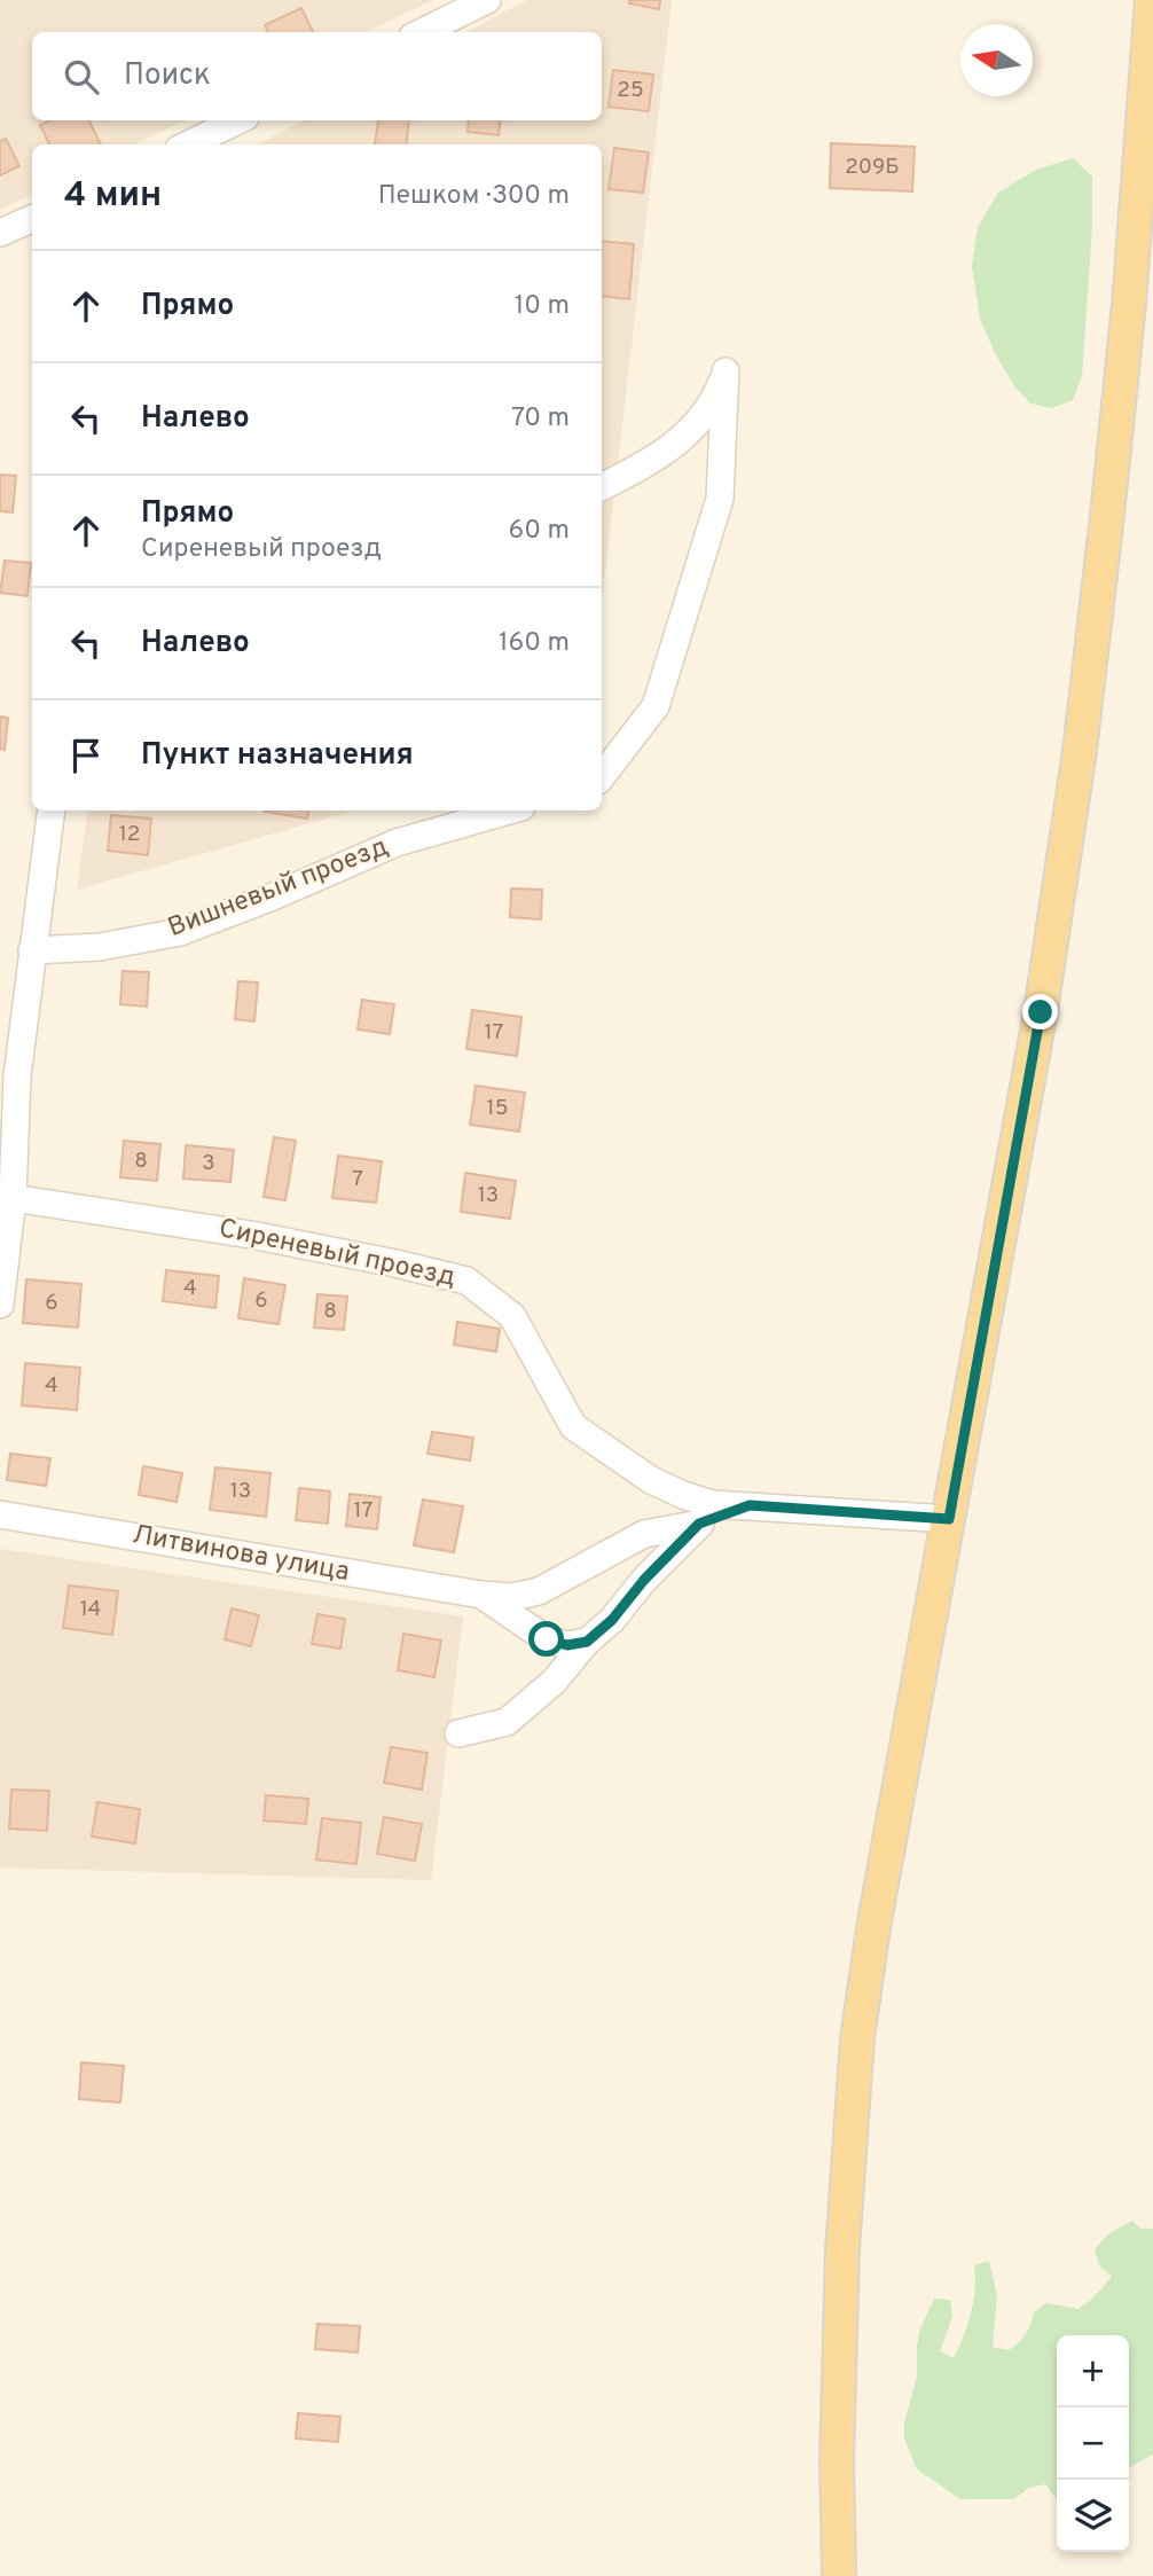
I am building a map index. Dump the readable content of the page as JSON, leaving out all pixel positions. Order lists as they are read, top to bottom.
{
  "streets": {
    "street": ["Вишневый проезд", "Сиреневый проезд", "Литвинова улица"]
  },
  "crossings": [
    ["Сиреневый проезд", "Литвинова улица"]
  ],
  "house_numbers": [
    "25",
    "209Б",
    "12",
    "17",
    "15",
    "8",
    "3",
    "7",
    "13",
    "4",
    "6",
    "6",
    "8",
    "4",
    "13",
    "17",
    "14"
  ],
  "north": "left",
  "page": {
    "search": "Поиск",
    "heading": ["4 мин", "Пешком · 300 m"],
    "list": [
      ["Прямо", "10 m"],
      ["Налево", "70 m"],
      ["Прямо", "Сиреневый проезд", "60 m"],
      ["Налево", "160 m"],
      "Пункт назначения"
    ],
    "map_buttons": ["+", "−"]
  }
}
